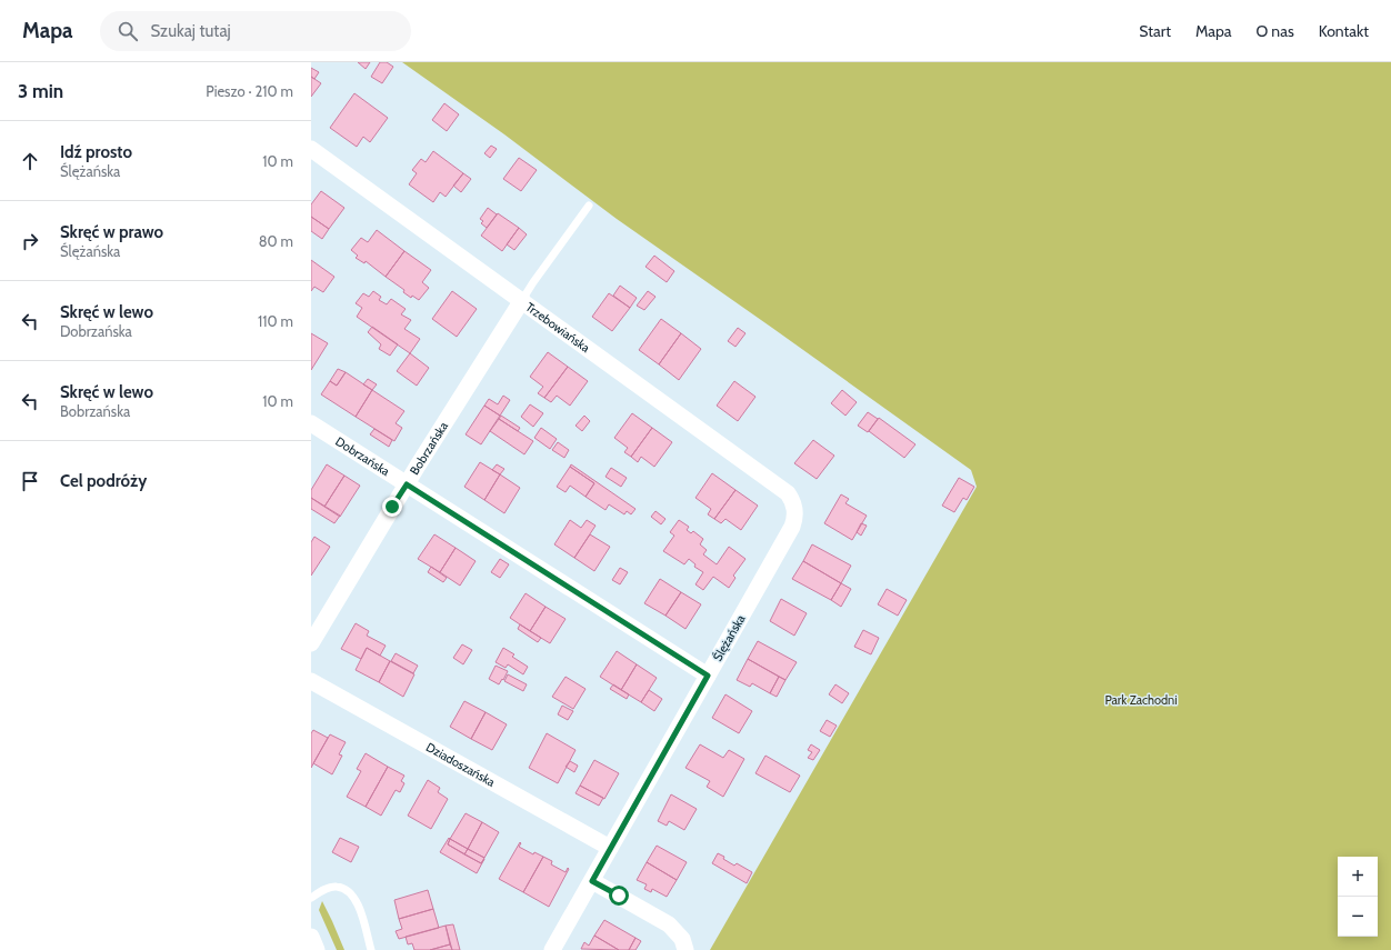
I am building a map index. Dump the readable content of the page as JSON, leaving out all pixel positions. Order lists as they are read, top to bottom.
{
  "streets": {
    "street": [
      "Trzebowiańska",
      "Bobrzańska",
      "Dobrzańska",
      "Ślężańska",
      "Dziadoszańska"
    ]
  },
  "crossings": [
    ["Trzebowiańska", "Bobrzańska"],
    ["Trzebowiańska", "Ślężańska"],
    ["Bobrzańska", "Dobrzańska"],
    ["Dobrzańska", "Ślężańska"],
    ["Ślężańska", "Dziadoszańska"]
  ],
  "parks": ["Park Zachodni"],
  "page": {
    "header": "Mapa",
    "search": "Szukaj tutaj",
    "nav": [
      "Start",
      "Mapa",
      "O nas",
      "Kontakt"
    ],
    "heading": ["3 min", "Pieszo · 210 m"],
    "list": [
      ["Idź prosto", "Ślężańska", "10 m"],
      ["Skręć w prawo", "Ślężańska", "80 m"],
      ["Skręć w lewo", "Dobrzańska", "110 m"],
      ["Skręć w lewo", "Bobrzańska", "10 m"],
      "Cel podróży"
    ],
    "map_buttons": ["+", "−"]
  }
}
